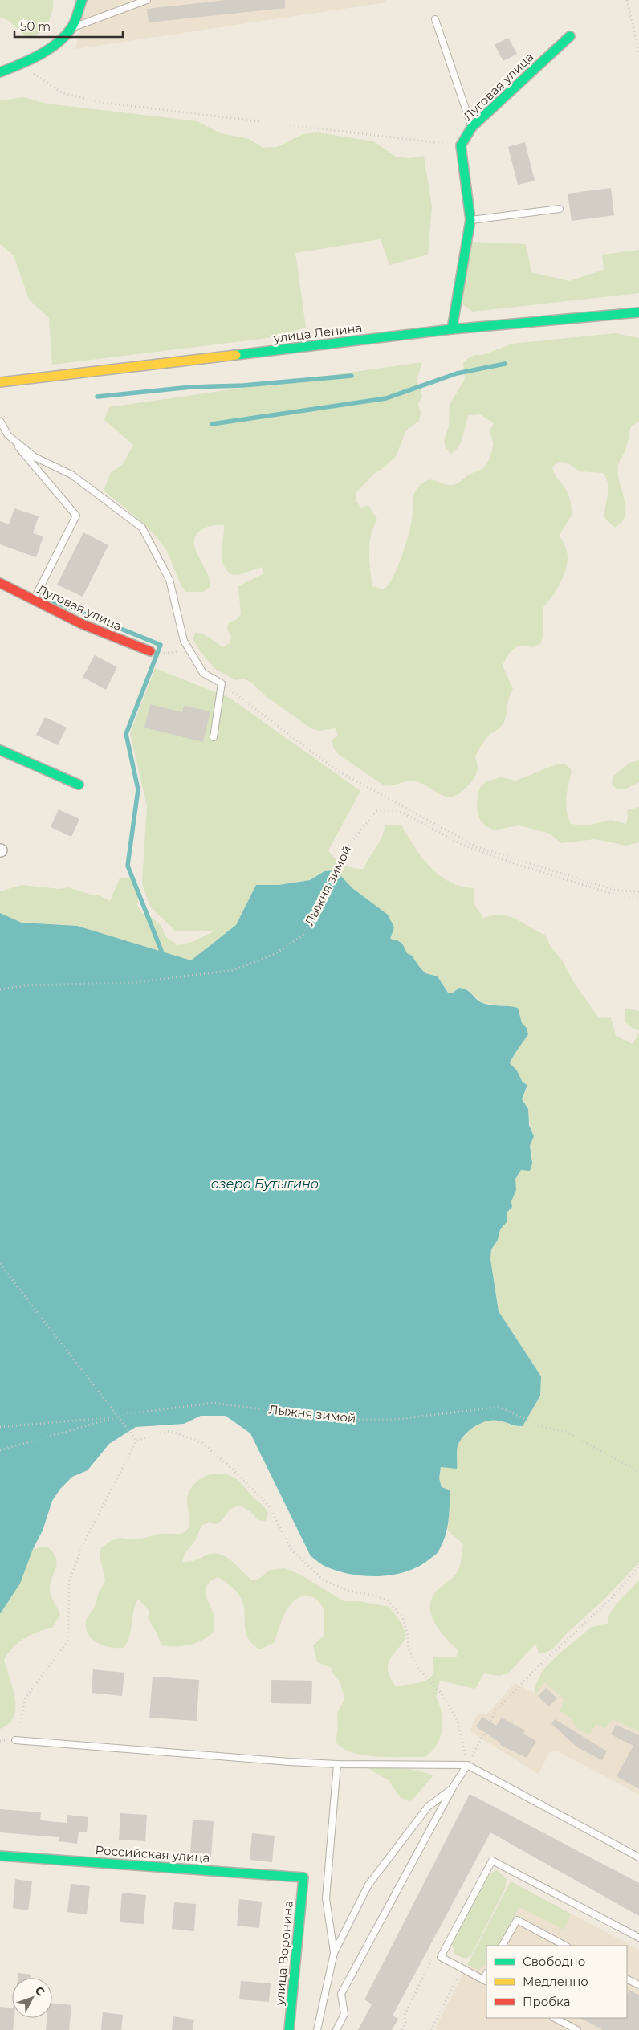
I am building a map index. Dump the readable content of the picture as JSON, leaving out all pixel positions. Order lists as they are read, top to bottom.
{
  "streets": {
    "street": [
      "Луговая улица",
      "улица Ленина",
      "Российская улица",
      "улица Воронина"
    ],
    "path": ["Лыжня зимой"]
  },
  "crossings": [
    ["Российская улица", "улица Воронина"]
  ],
  "water": ["озеро Бутыгино"],
  "legend": ["Свободно", "Медленно", "Пробка"],
  "scale_bar": "50 m",
  "north": "top right"
}
